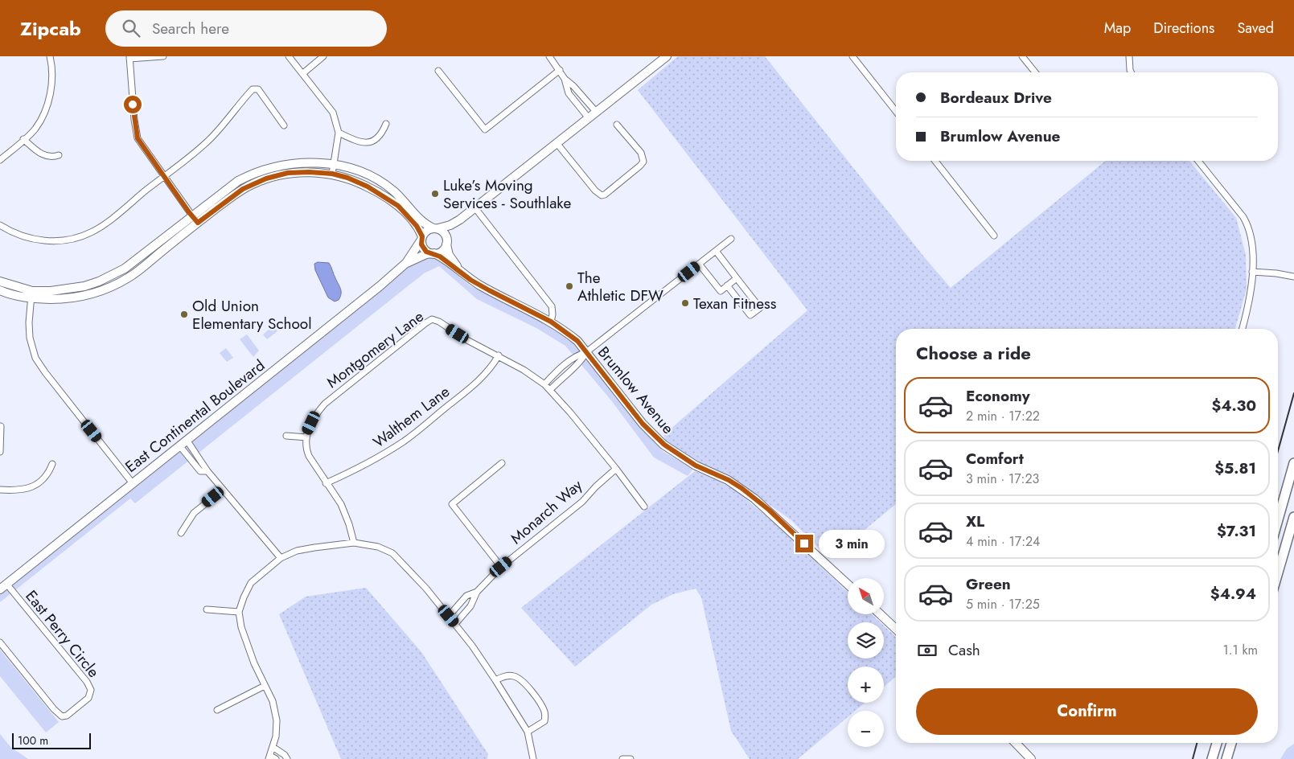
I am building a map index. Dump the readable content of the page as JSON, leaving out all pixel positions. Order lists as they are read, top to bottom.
{
  "streets": {
    "main road": ["Brumlow Avenue", "East Continental Boulevard"],
    "street": [
      "Montgomery Lane",
      "Walthem Lane",
      "Monarch Way",
      "East Perry Circle"
    ]
  },
  "crossings": [
    ["Montgomery Lane", "Walthem Lane"],
    ["Montgomery Lane", "Monarch Way"],
    ["Brumlow Avenue", "East Continental Boulevard"],
    ["East Continental Boulevard", "East Perry Circle"]
  ],
  "places": [
    "Luke’s Moving Services - Southlake",
    "The Athletic DFW",
    "Texan Fitness",
    "Old Union Elementary School"
  ],
  "scale_bar": "100 m",
  "north": "top left",
  "page": {
    "header": "Zipcab",
    "search": "Search here",
    "nav": ["Map", "Directions", "Saved"],
    "banner": ["Bordeaux Drive", "Brumlow Avenue"],
    "heading": "Choose a ride",
    "list": [
      {
        "name": "Economy",
        "note": "2 min · 17:22",
        "value": "$4.30"
      },
      {
        "name": "Comfort",
        "note": "3 min · 17:23",
        "value": "$5.81"
      },
      {
        "name": "XL",
        "note": "4 min · 17:24",
        "value": "$7.31"
      },
      {
        "name": "Green",
        "note": "5 min · 17:25",
        "value": "$4.94"
      }
    ],
    "bubble": "3 min",
    "map_buttons": ["+", "−"],
    "pay": ["Cash", "1.1 km"],
    "buttons": "Confirm",
    "scale": "100 m"
  }
}
